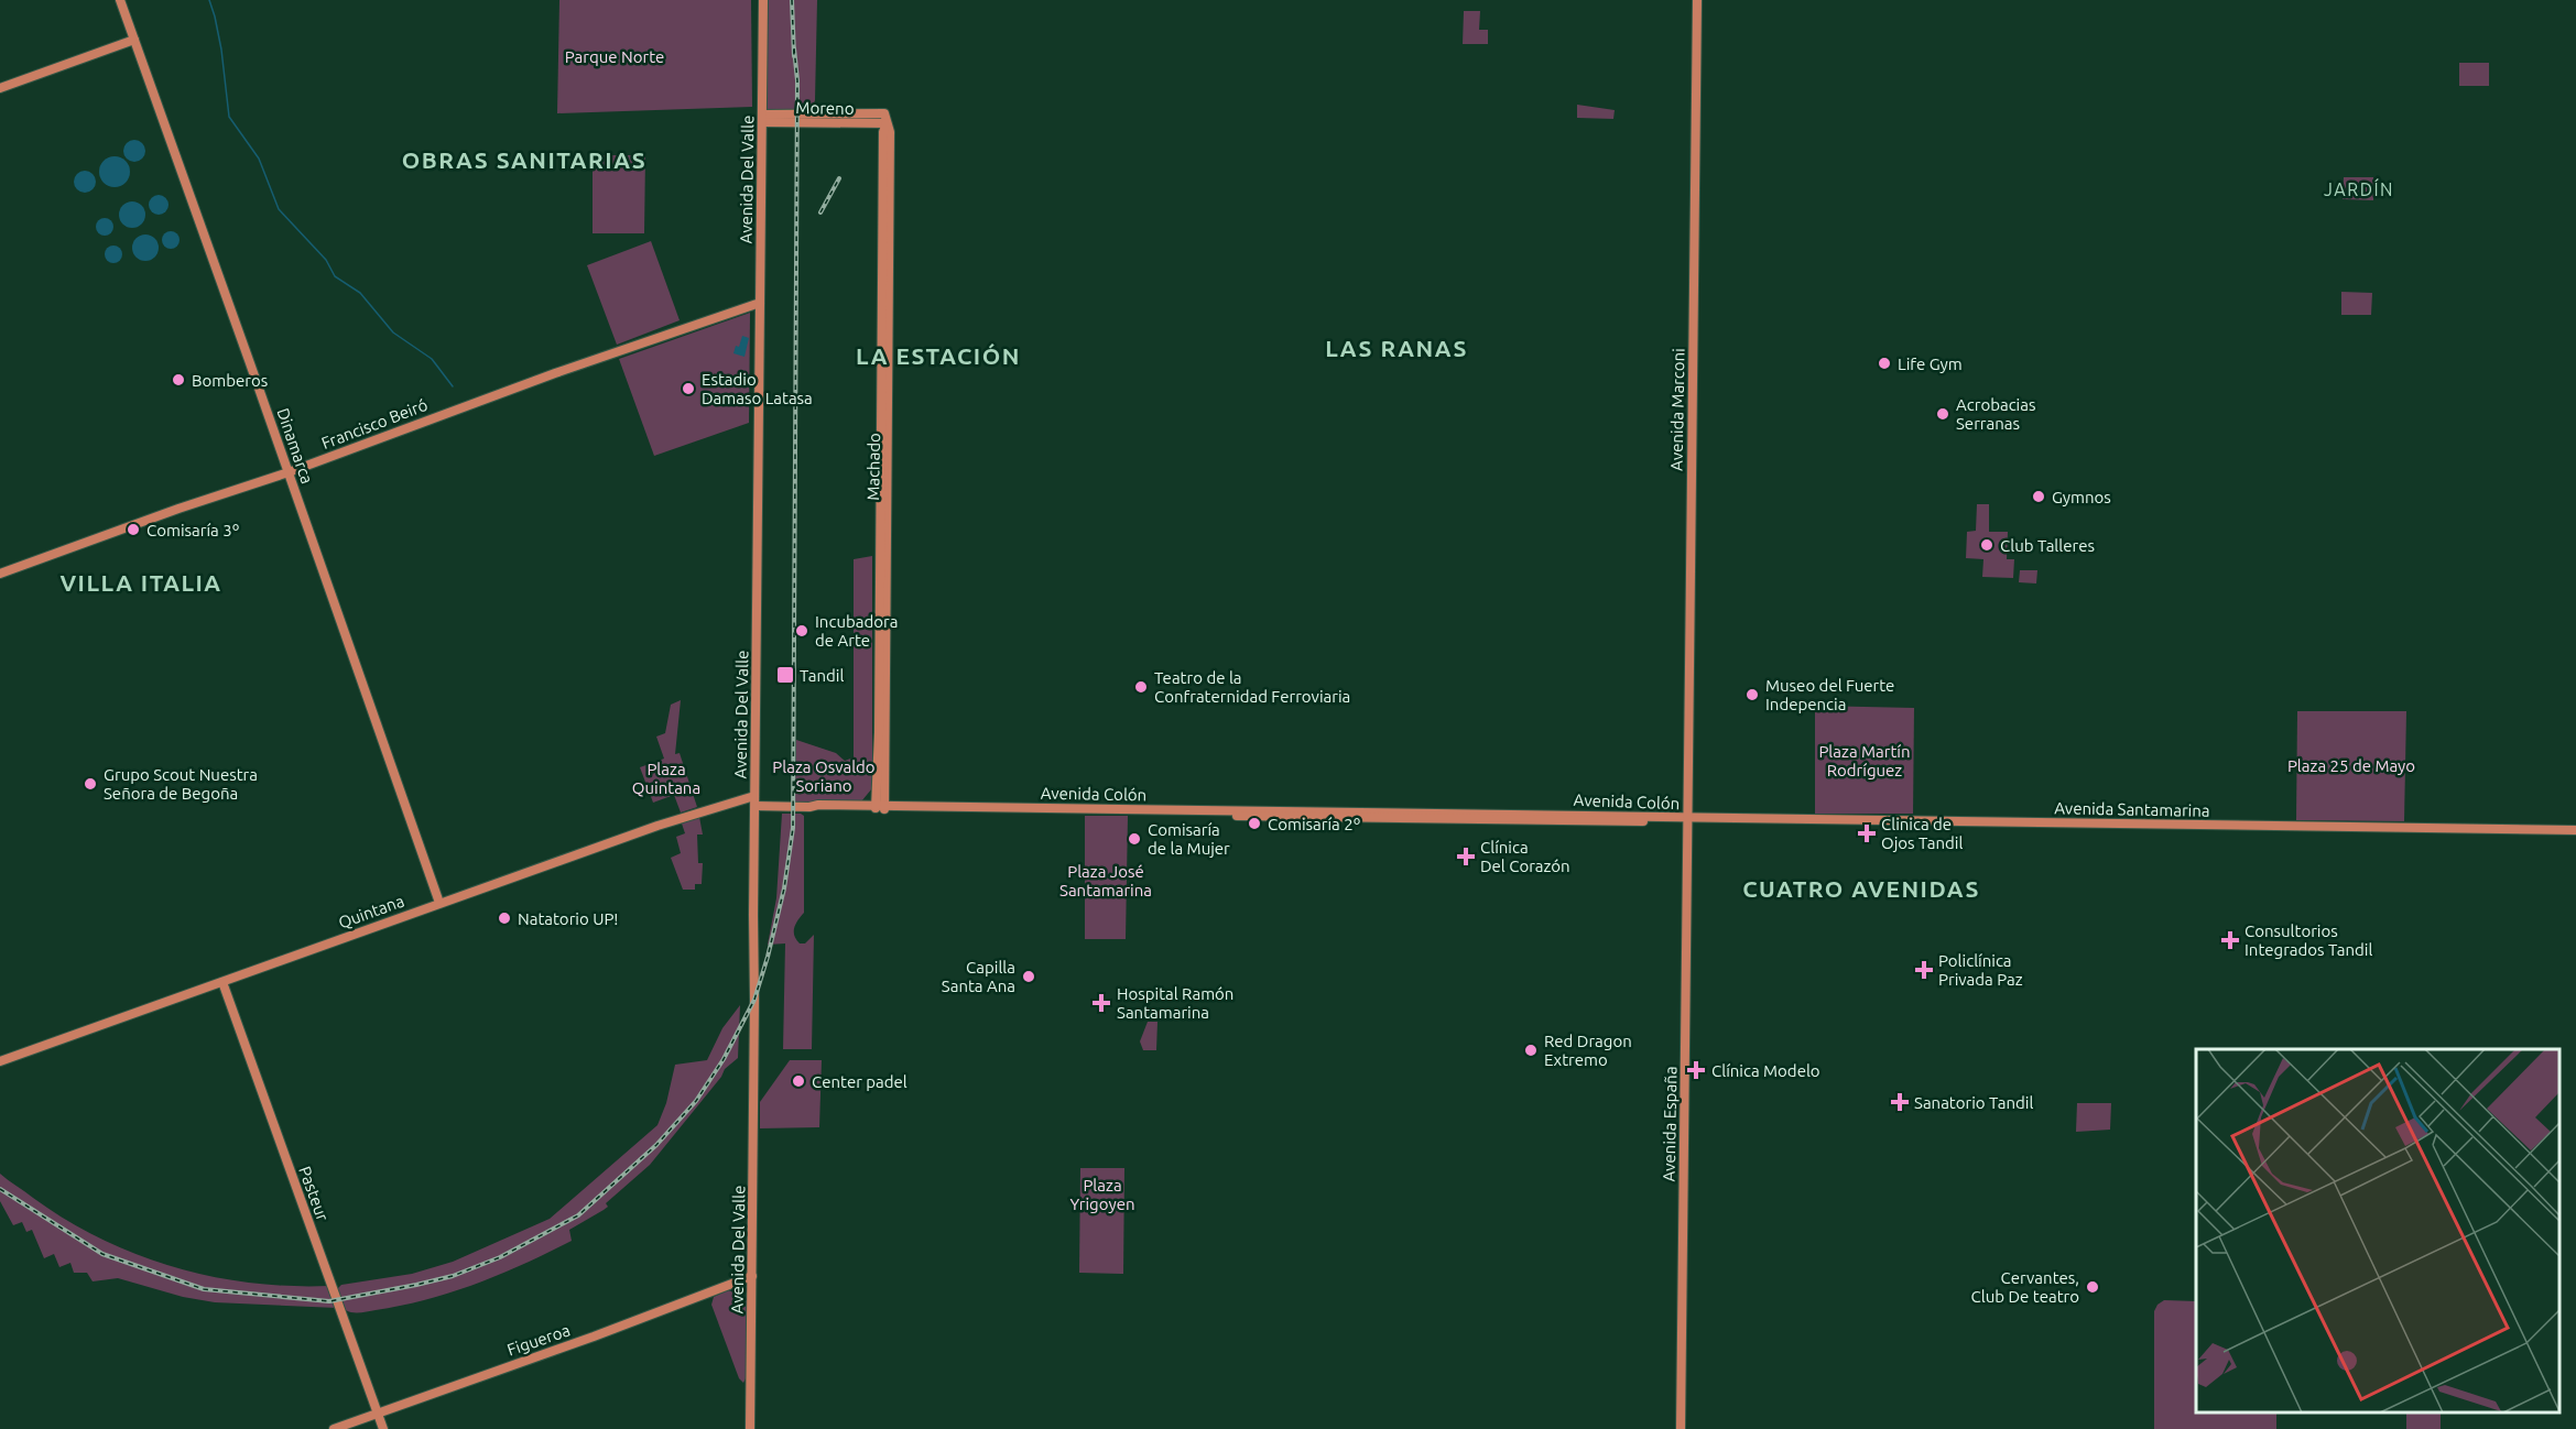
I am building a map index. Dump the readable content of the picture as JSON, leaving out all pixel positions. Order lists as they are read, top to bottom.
{
  "streets": {
    "street": [
      "Moreno",
      "Avenida Del Valle",
      "Avenida Marconi",
      "Francisco Beiró",
      "Dinamarca",
      "Machado",
      "Avenida Colón",
      "Avenida Santamarina",
      "Quintana",
      "Avenida España",
      "Pasteur",
      "Figueroa"
    ]
  },
  "crossings": [
    ["Moreno", "Avenida Del Valle"],
    ["Moreno", "Machado"],
    ["Avenida Del Valle", "Francisco Beiró"],
    ["Avenida Del Valle", "Avenida Colón"],
    ["Avenida Del Valle", "Quintana"],
    ["Avenida Del Valle", "Figueroa"],
    ["Avenida Marconi", "Avenida Colón"],
    ["Avenida Marconi", "Avenida Santamarina"],
    ["Avenida Marconi", "Avenida España"],
    ["Francisco Beiró", "Dinamarca"],
    ["Dinamarca", "Quintana"],
    ["Machado", "Avenida Colón"],
    ["Avenida Colón", "Avenida Santamarina"],
    ["Avenida Colón", "Quintana"],
    ["Avenida Colón", "Avenida España"],
    ["Avenida Santamarina", "Avenida España"],
    ["Quintana", "Pasteur"],
    ["Pasteur", "Figueroa"]
  ],
  "districts": [
    "OBRAS SANITARIAS",
    "JARDÍN",
    "LAS RANAS",
    "LA ESTACIÓN",
    "VILLA ITALIA",
    "CUATRO AVENIDAS"
  ],
  "parks": [
    "Parque Norte",
    "Plaza Martín Rodríguez",
    "Plaza 25 de Mayo",
    "Plaza Osvaldo Soriano",
    "Plaza Quintana",
    "Plaza José Santamarina",
    "Plaza Yrigoyen"
  ],
  "places": {
    "other": [
      "Life Gym",
      "Bomberos",
      "Estadio Damaso Latasa",
      "Acrobacias Serranas",
      "Gymnos",
      "Comisaría 3º",
      "Club Talleres",
      "Incubadora de Arte",
      "Teatro de la Confraternidad Ferroviaria",
      "Museo del Fuerte Indepencia",
      "Grupo Scout Nuestra Señora de Begoña",
      "Comisaría 2º",
      "Comisaría de la Mujer",
      "Natatorio UP!",
      "Capilla Santa Ana",
      "Red Dragon Extremo",
      "Center padel",
      "Cervantes, Club De teatro"
    ],
    "transit": ["Tandil"],
    "health": [
      "Clinica de Ojos Tandil",
      "Clínica Del Corazón",
      "Consultorios Integrados Tandil",
      "Policlínica Privada Paz",
      "Hospital Ramón Santamarina",
      "Clínica Modelo",
      "Sanatorio Tandil"
    ]
  }
}
